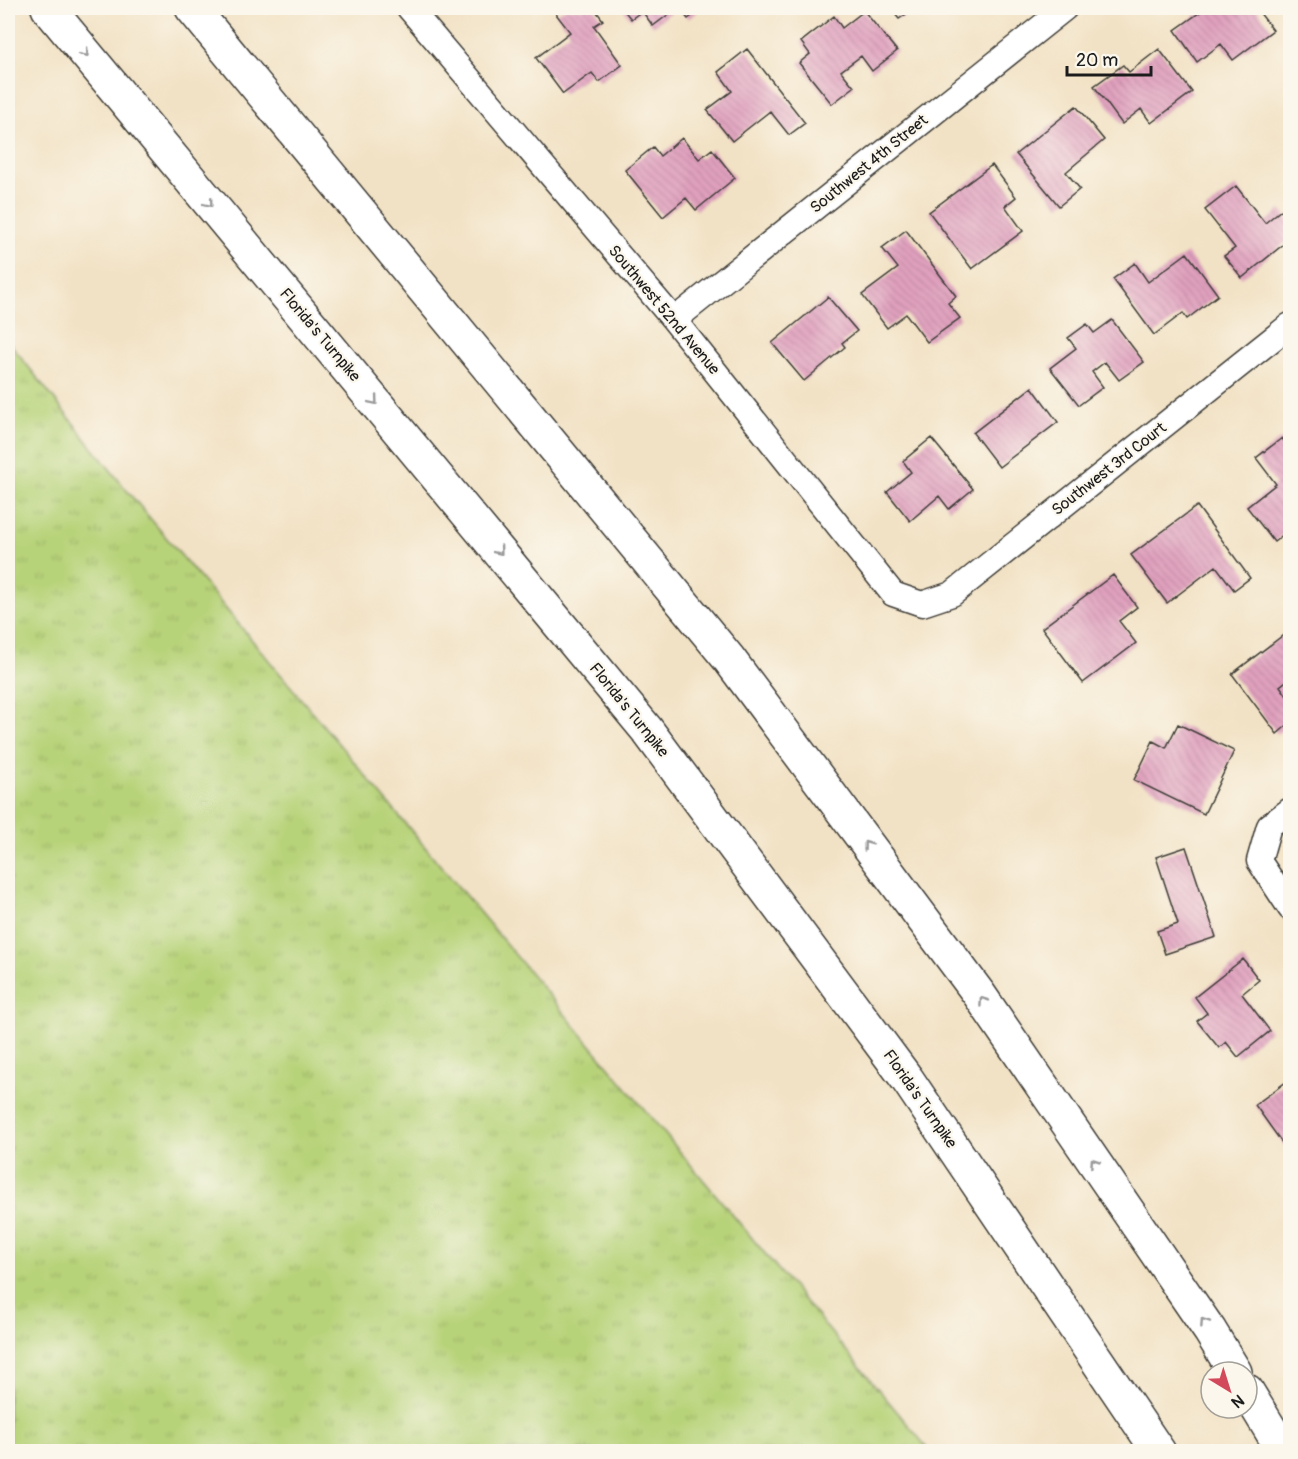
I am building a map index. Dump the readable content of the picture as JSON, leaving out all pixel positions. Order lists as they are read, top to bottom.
{
  "streets": {
    "highway": ["Florida's Turnpike"],
    "street": ["Southwest 4th Street", "Southwest 52nd Avenue", "Southwest 3rd Court"]
  },
  "crossings": [
    ["Southwest 4th Street", "Southwest 52nd Avenue"],
    ["Southwest 52nd Avenue", "Southwest 3rd Court"]
  ],
  "scale_bar": "20 m",
  "north": "bottom right"
}
